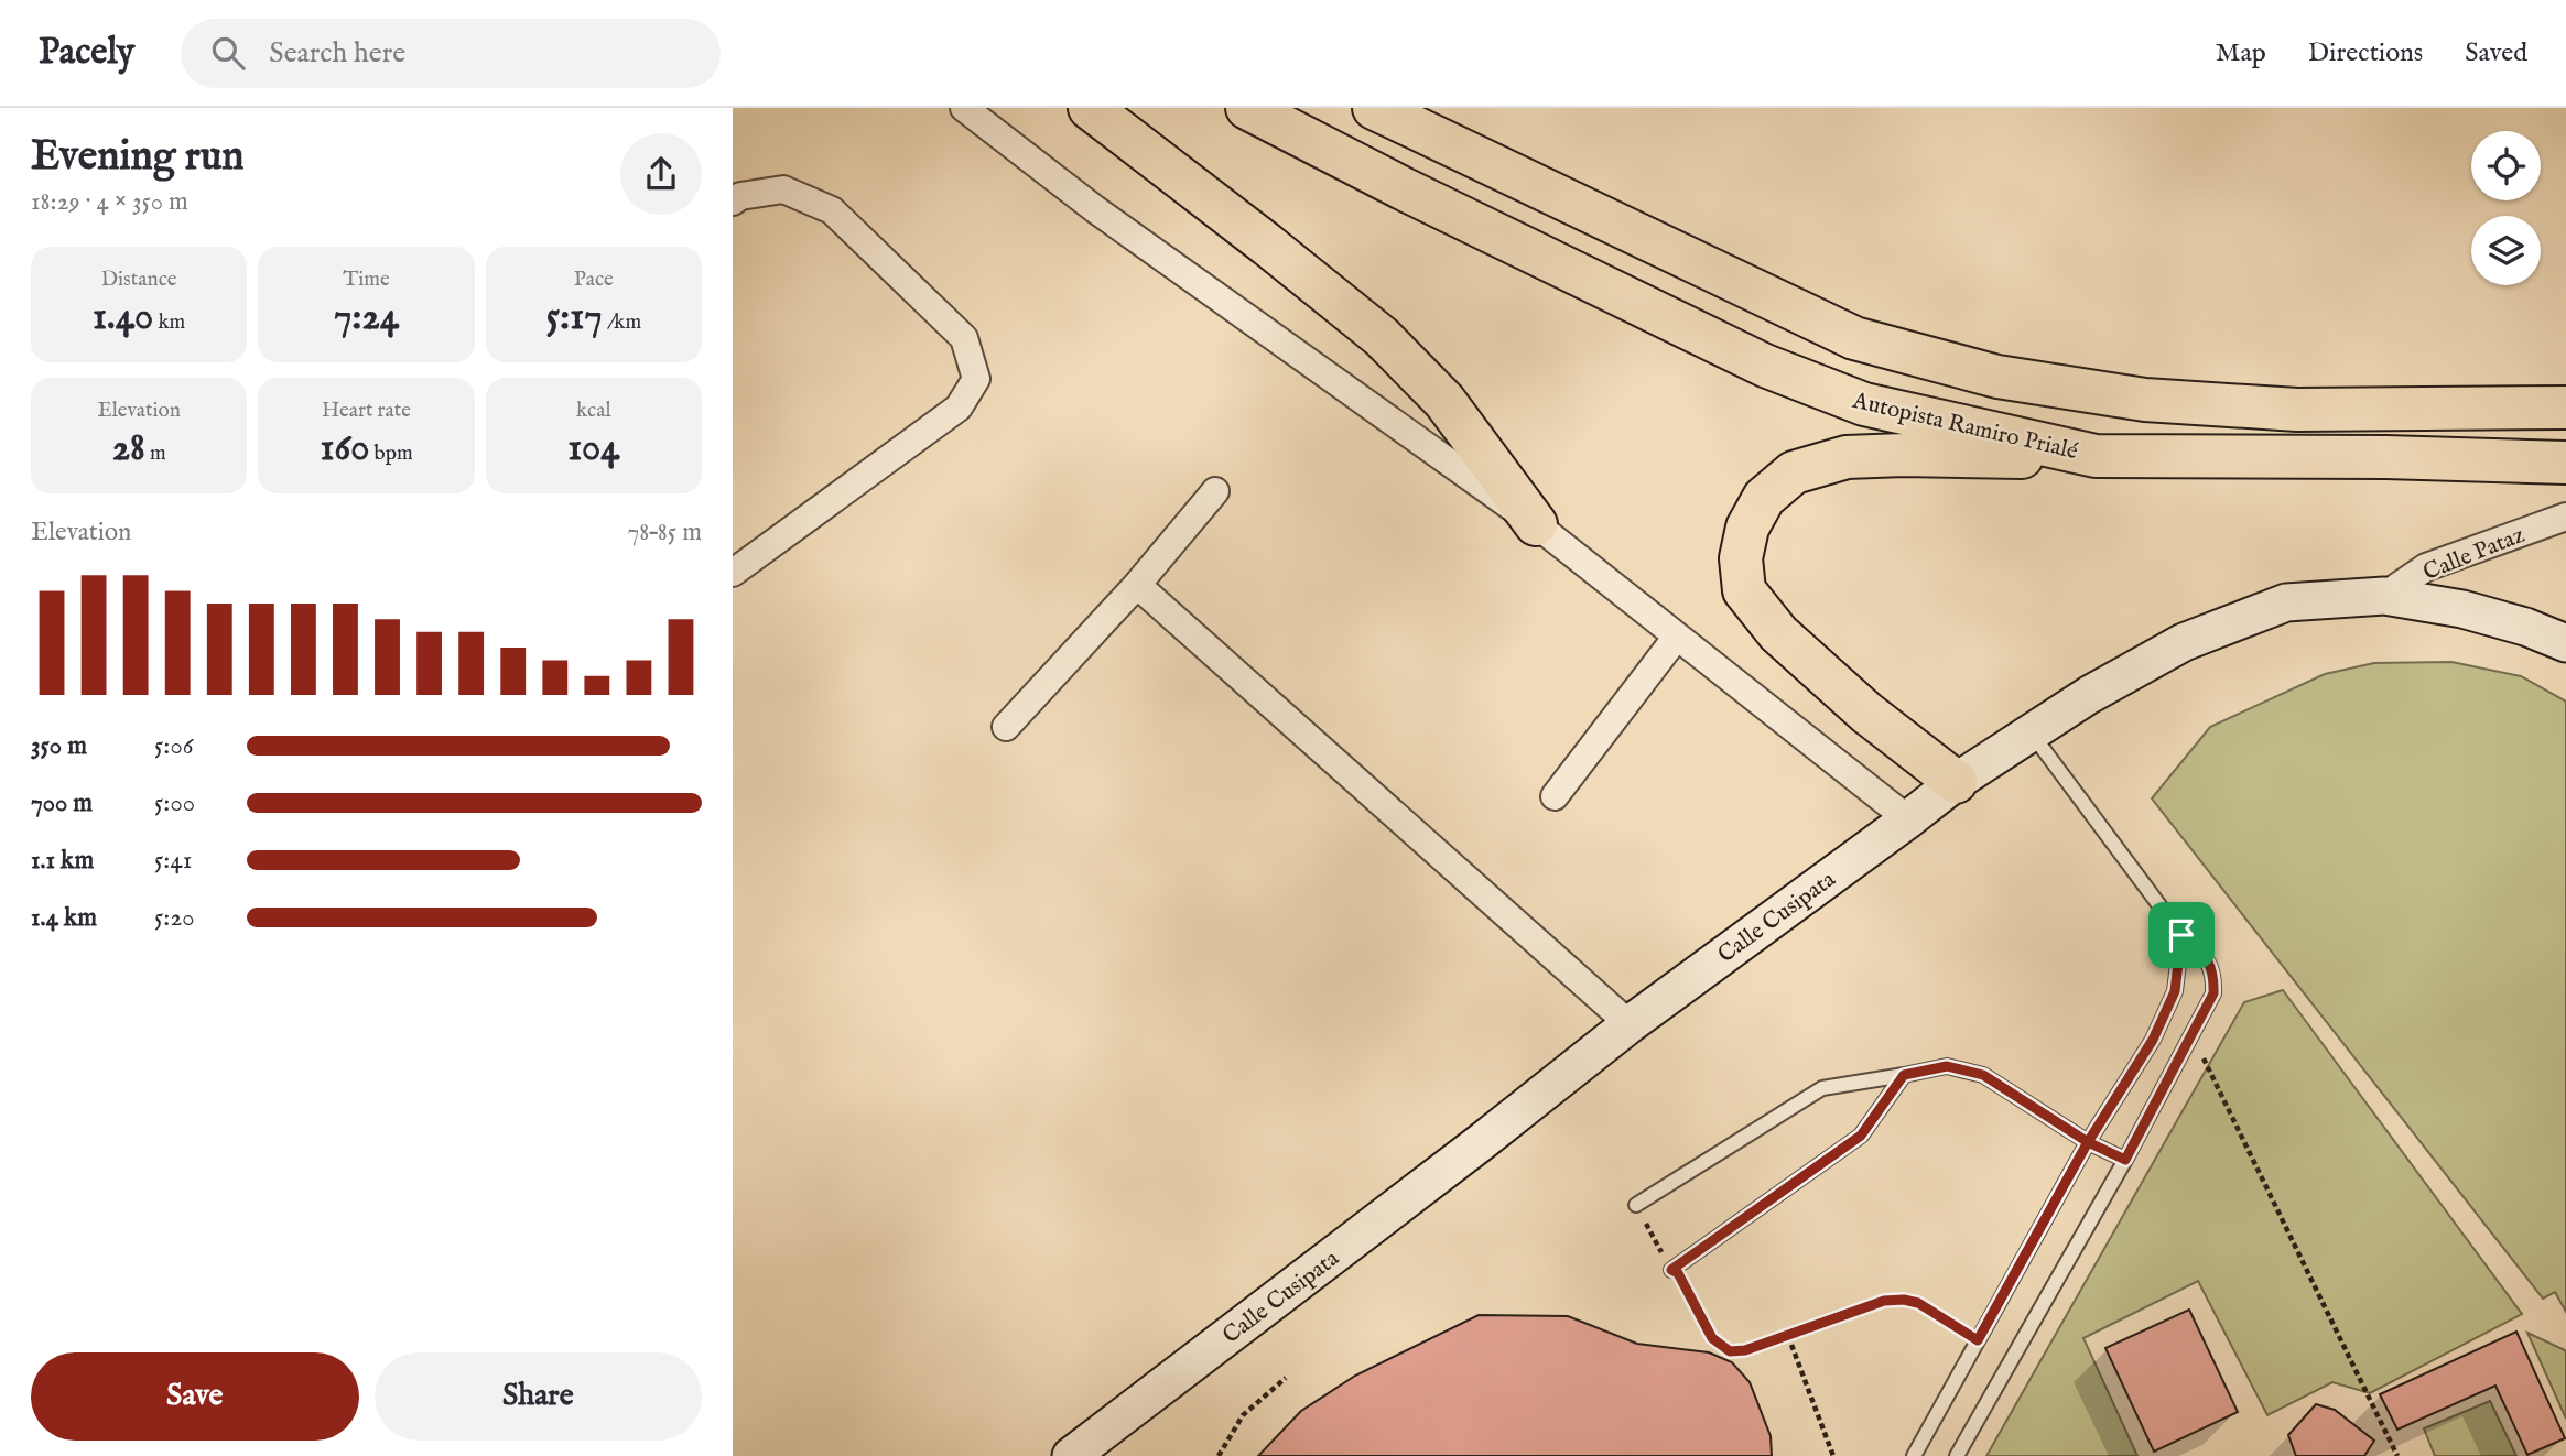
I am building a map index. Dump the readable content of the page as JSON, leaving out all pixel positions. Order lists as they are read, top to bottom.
{
  "streets": {
    "highway": ["Autopista Ramiro Prialé"],
    "street": ["Calle Pataz", "Calle Cusipata"]
  },
  "crossings": [
    ["Calle Pataz", "Calle Cusipata"]
  ],
  "page": {
    "header": "Pacely",
    "search": "Search here",
    "nav": ["Map", "Directions", "Saved"],
    "heading": ["Evening run", "18:29 · 4 × 350 m"],
    "stats": [
      ["Distance", "1.40 km"],
      ["Time", "7:24"],
      ["Pace", "5:17 /km"],
      ["Elevation", "28 m"],
      ["Heart rate", "160 bpm"],
      ["kcal", "104"]
    ],
    "chart": ["Elevation", "78–85 m"],
    "list": [
      {
        "name": "350 m",
        "note": "5:06"
      },
      {
        "name": "700 m",
        "note": "5:00"
      },
      {
        "name": "1.1 km",
        "note": "5:41"
      },
      {
        "name": "1.4 km",
        "note": "5:20"
      }
    ],
    "buttons": ["Save", "Share"]
  }
}
